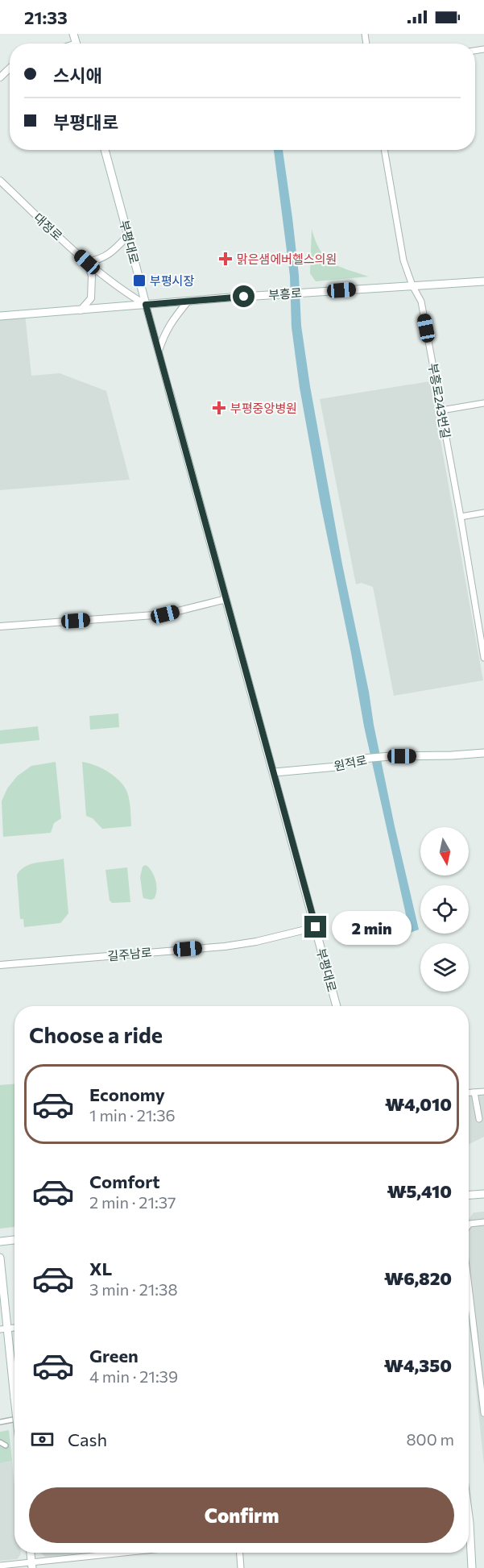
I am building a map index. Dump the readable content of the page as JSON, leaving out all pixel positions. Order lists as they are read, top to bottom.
{
  "streets": {
    "main road": ["부평대로", "부흥로", "원적로"],
    "street": ["대정로", "부흥로243번길", "길주남로"]
  },
  "crossings": [
    ["대정로", "부평대로"],
    ["대정로", "부흥로"],
    ["부평대로", "부흥로"],
    ["부평대로", "원적로"],
    ["부평대로", "길주남로"],
    ["부흥로", "부흥로243번길"]
  ],
  "places": {
    "health": ["맑은샘에버헬스의원", "부평중앙병원"],
    "transit": ["부평시장"]
  },
  "north": "bottom",
  "page": {
    "status": "21:33",
    "banner": ["스시애", "부평대로"],
    "bubble": "2 min",
    "heading": "Choose a ride",
    "list": [
      {
        "name": "Economy",
        "note": "1 min · 21:36",
        "value": "₩4,010"
      },
      {
        "name": "Comfort",
        "note": "2 min · 21:37",
        "value": "₩5,410"
      },
      {
        "name": "XL",
        "note": "3 min · 21:38",
        "value": "₩6,820"
      },
      {
        "name": "Green",
        "note": "4 min · 21:39",
        "value": "₩4,350"
      }
    ],
    "pay": ["Cash", "800 m"],
    "buttons": "Confirm"
  }
}
